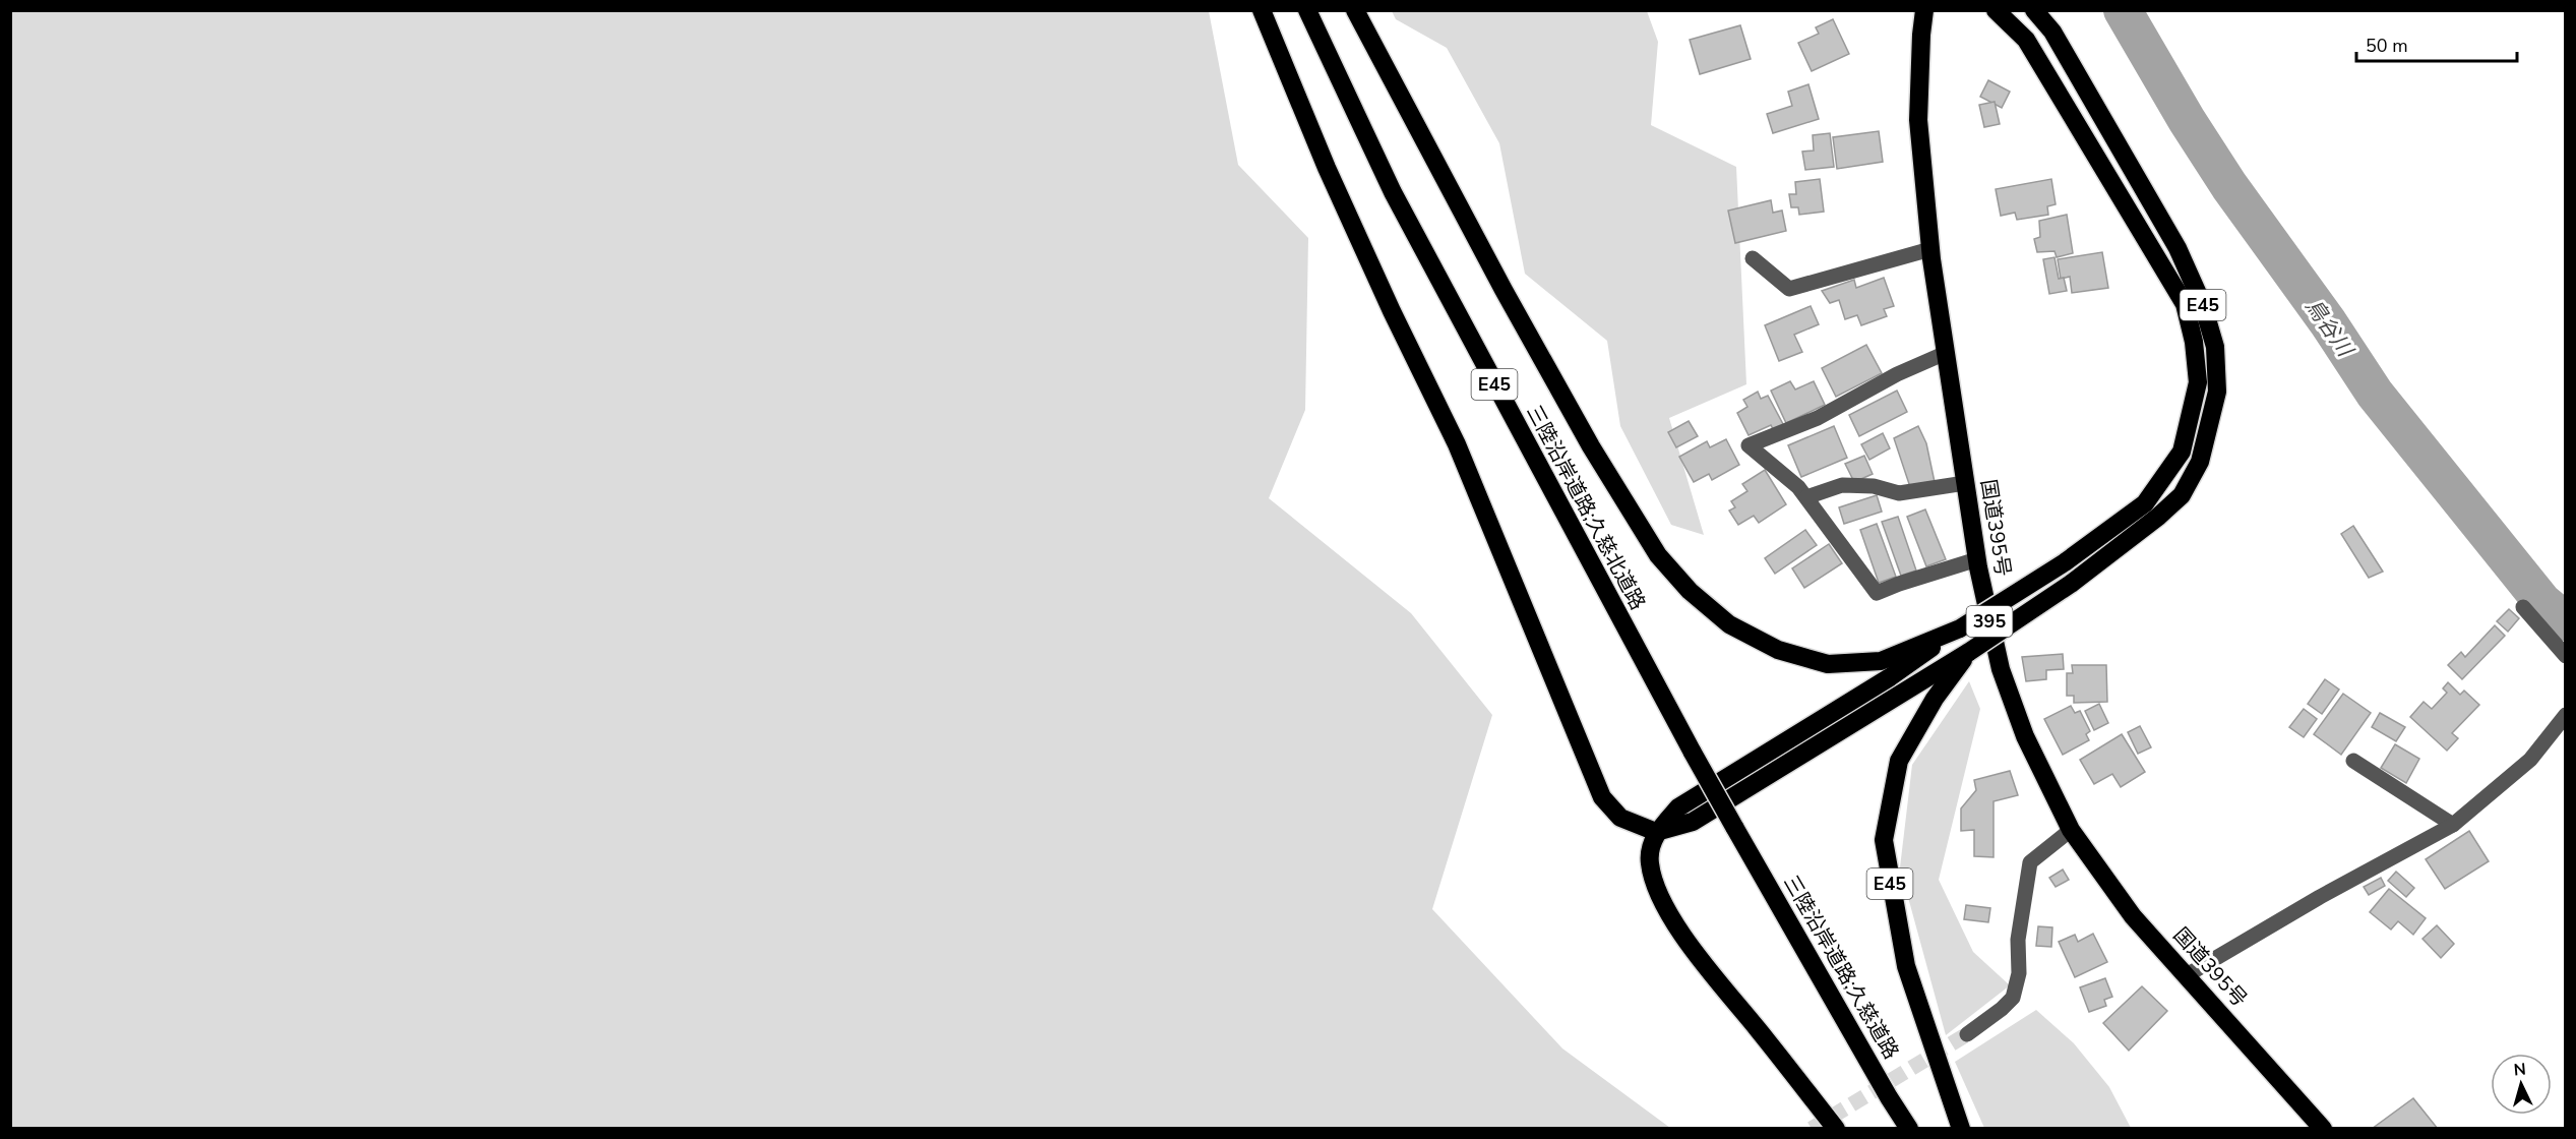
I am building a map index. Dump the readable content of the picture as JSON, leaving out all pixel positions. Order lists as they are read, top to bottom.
{
  "streets": {
    "highway": [
      "E45",
      "三陸沿岸道路;久慈北道路",
      "国道395号",
      "395",
      "三陸沿岸道路;久慈道路"
    ]
  },
  "crossings": [
    ["三陸沿岸道路;久慈北道路", "三陸沿岸道路;久慈道路"]
  ],
  "water": ["鳥谷川"],
  "scale_bar": "50 m",
  "north": "top"
}
